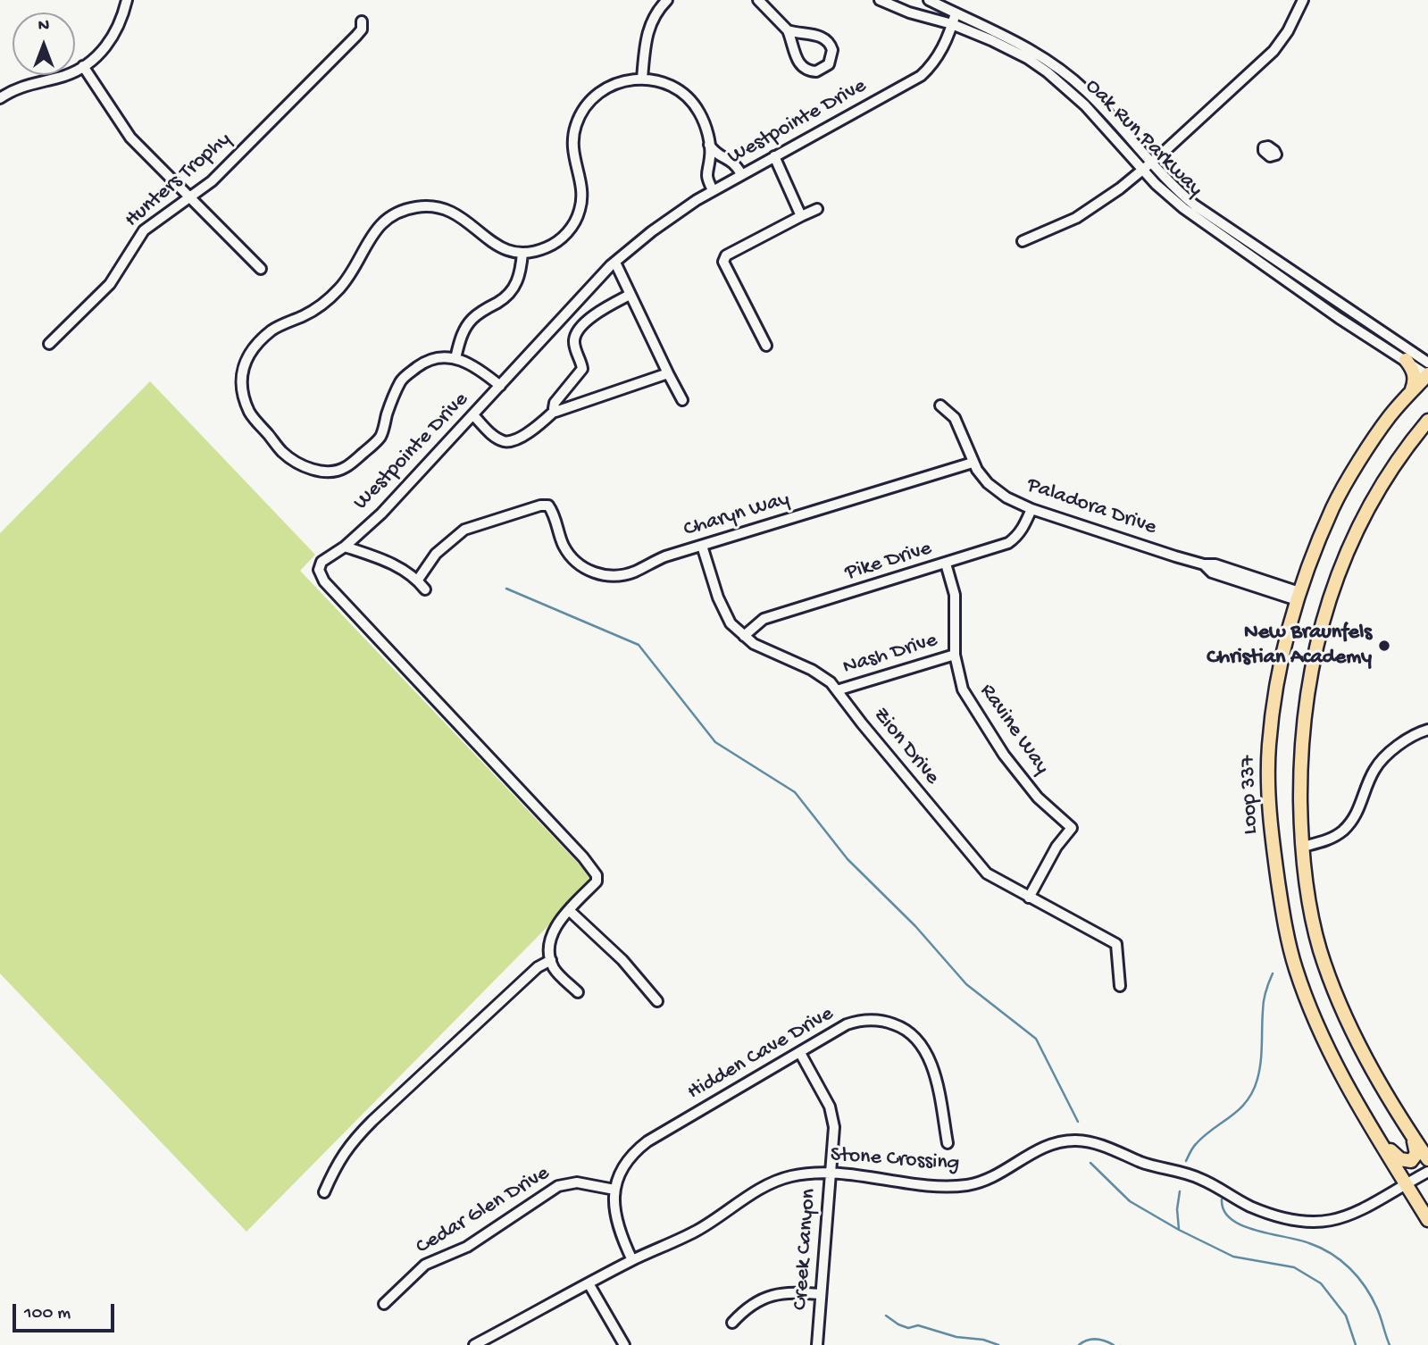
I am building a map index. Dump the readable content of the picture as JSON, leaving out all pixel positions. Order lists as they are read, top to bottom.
{
  "streets": {
    "main road": ["Loop 337"],
    "street": [
      "Westpointe Drive",
      "Oak Run Parkway",
      "Hunters Trophy",
      "Paladora Drive",
      "Charyn Way",
      "Pike Drive",
      "Nash Drive",
      "Ravine Way",
      "Zion Drive",
      "Hidden Cave Drive",
      "Stone Crossing",
      "Cedar Glen Drive",
      "Creek Canyon"
    ]
  },
  "crossings": [
    ["Westpointe Drive", "Oak Run Parkway"],
    ["Oak Run Parkway", "Loop 337"],
    ["Paladora Drive", "Charyn Way"],
    ["Paladora Drive", "Pike Drive"],
    ["Paladora Drive", "Loop 337"],
    ["Charyn Way", "Zion Drive"],
    ["Pike Drive", "Ravine Way"],
    ["Pike Drive", "Zion Drive"],
    ["Nash Drive", "Ravine Way"],
    ["Nash Drive", "Zion Drive"],
    ["Ravine Way", "Zion Drive"],
    ["Loop 337", "Stone Crossing"],
    ["Hidden Cave Drive", "Stone Crossing"],
    ["Hidden Cave Drive", "Cedar Glen Drive"],
    ["Hidden Cave Drive", "Creek Canyon"],
    ["Stone Crossing", "Creek Canyon"]
  ],
  "places": ["New Braunfels Christian Academy"],
  "scale_bar": "100 m",
  "north": "top"
}
